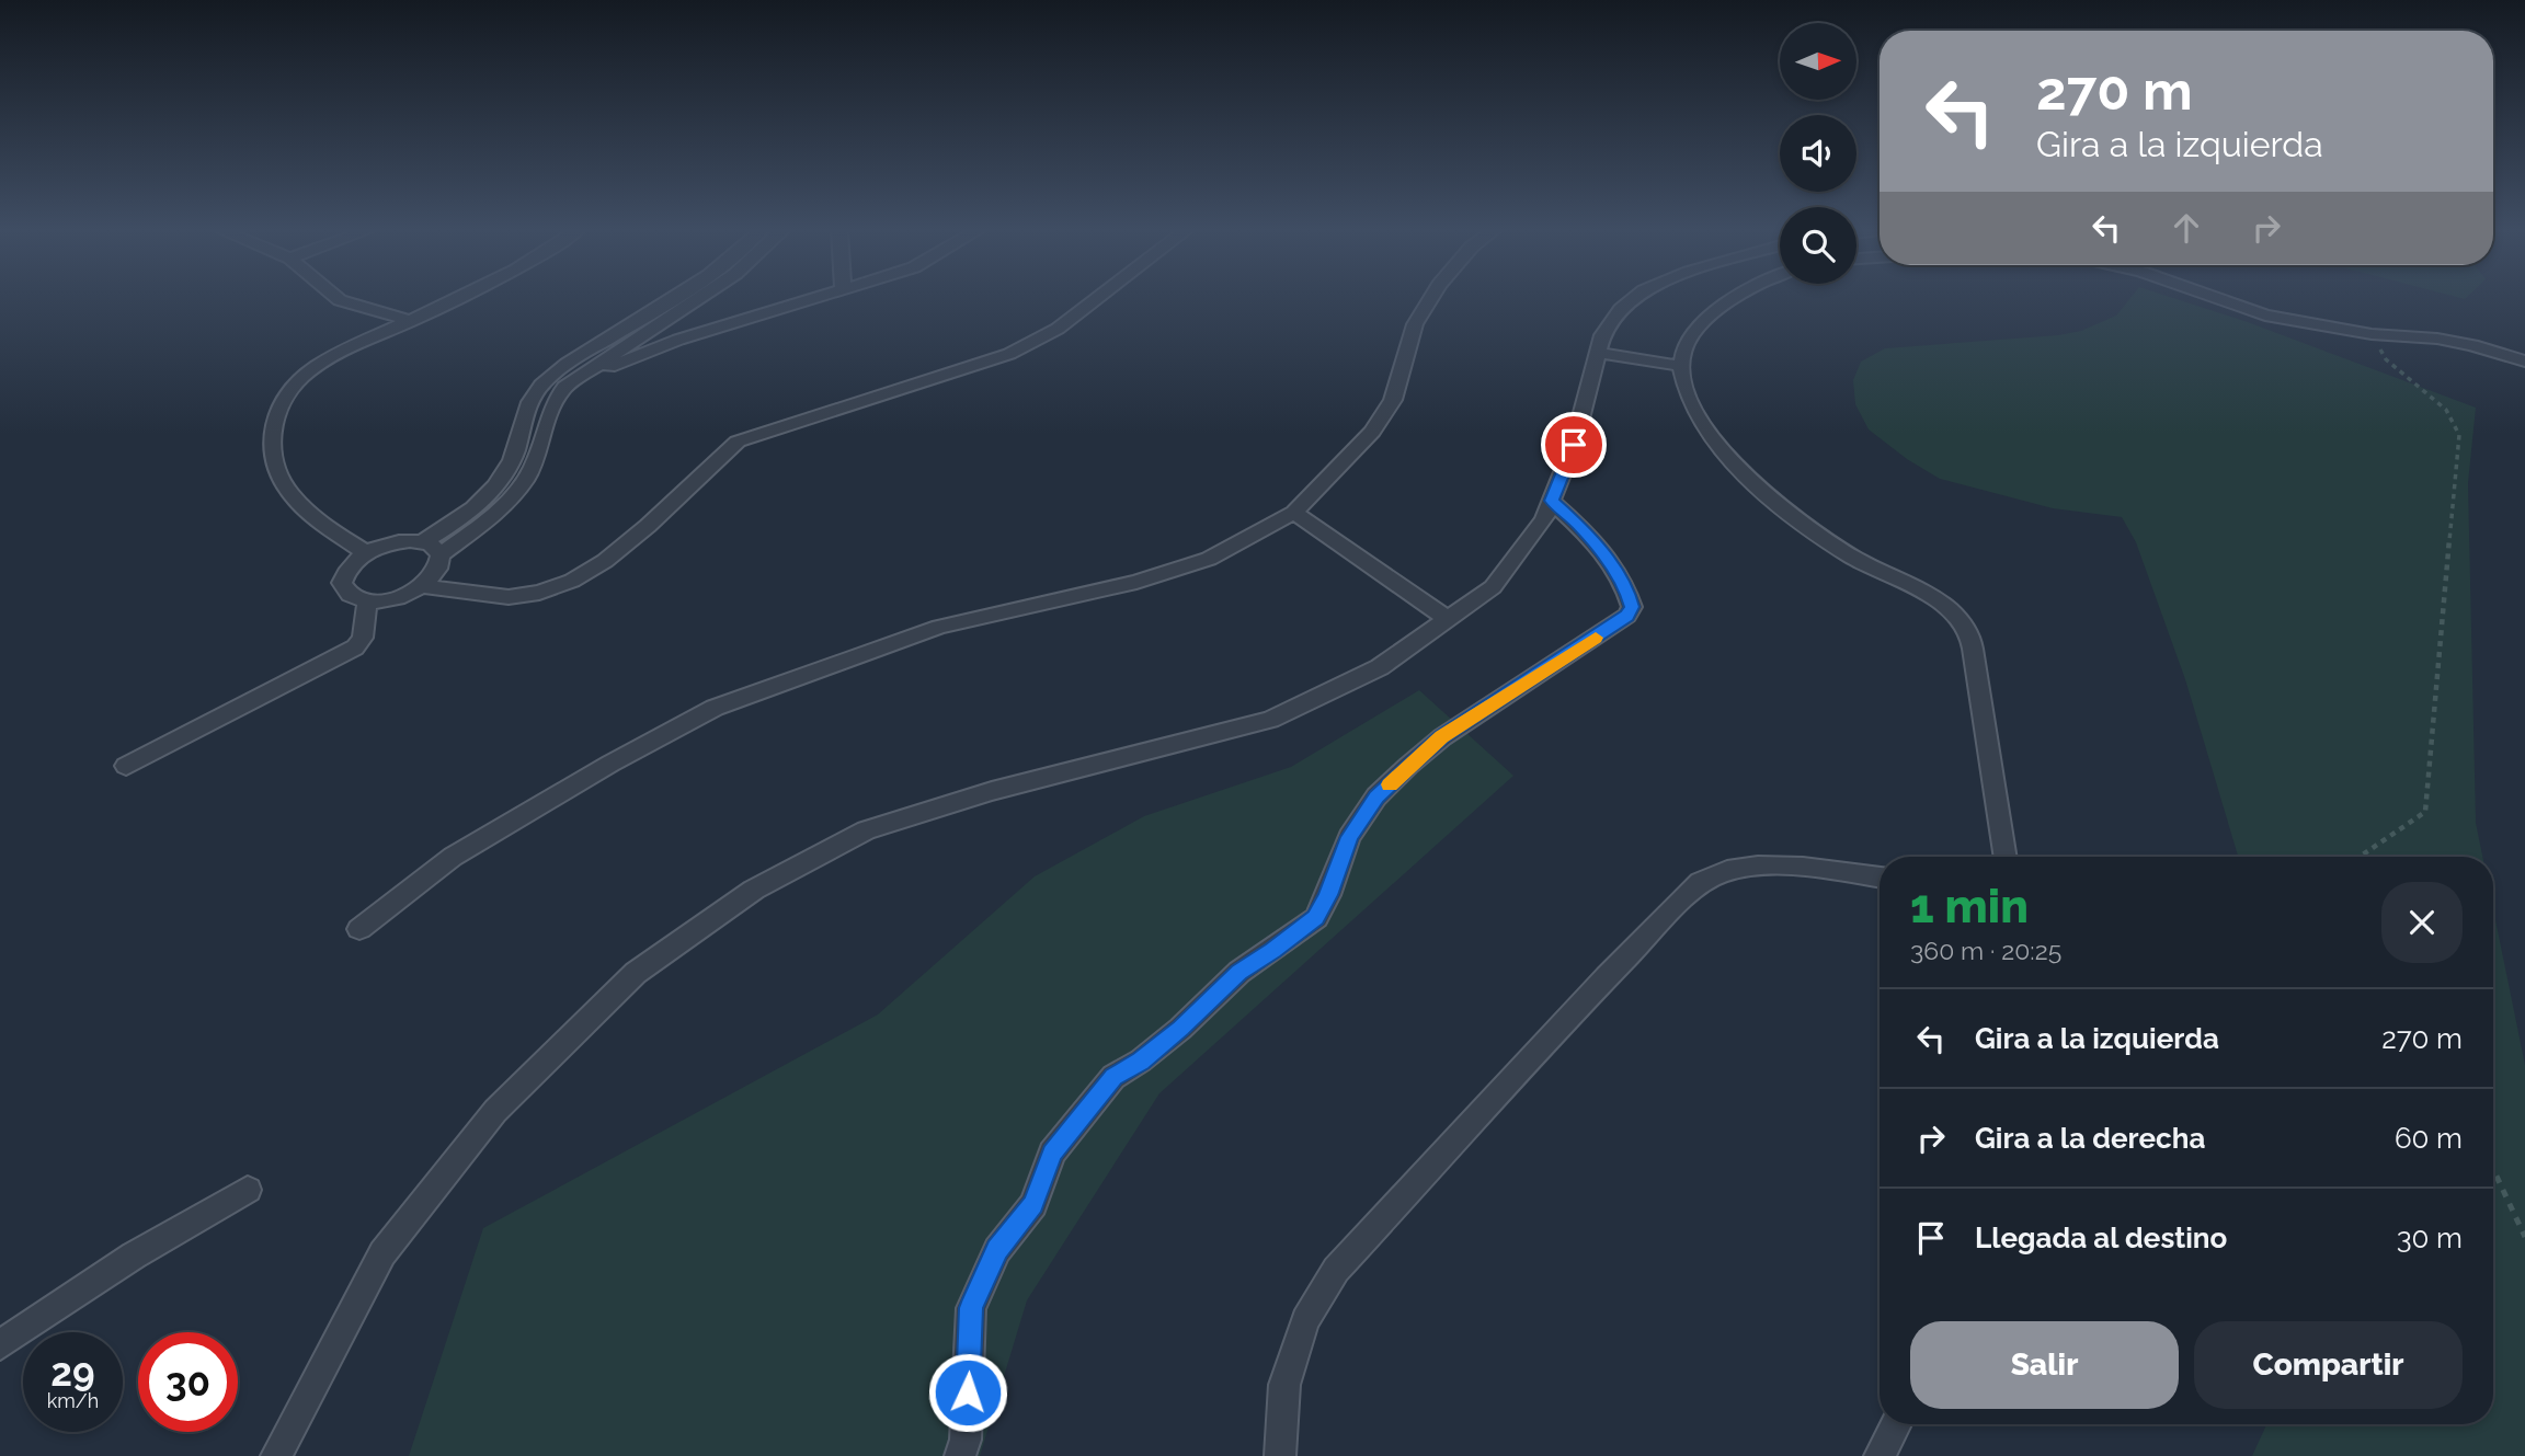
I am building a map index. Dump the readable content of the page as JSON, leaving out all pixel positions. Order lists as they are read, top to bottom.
{
  "north": "right",
  "page": {
    "turn": ["270 m", "Gira a la izquierda"],
    "heading": ["1 min", "360 m · 20:25"],
    "list": [
      {
        "name": "Gira a la izquierda",
        "value": "270 m"
      },
      {
        "name": "Gira a la derecha",
        "value": "60 m"
      },
      {
        "name": "Llegada al destino",
        "value": "30 m"
      }
    ],
    "buttons": ["Salir", "Compartir"],
    "speed": "29 km/h",
    "limit": "30"
  }
}
